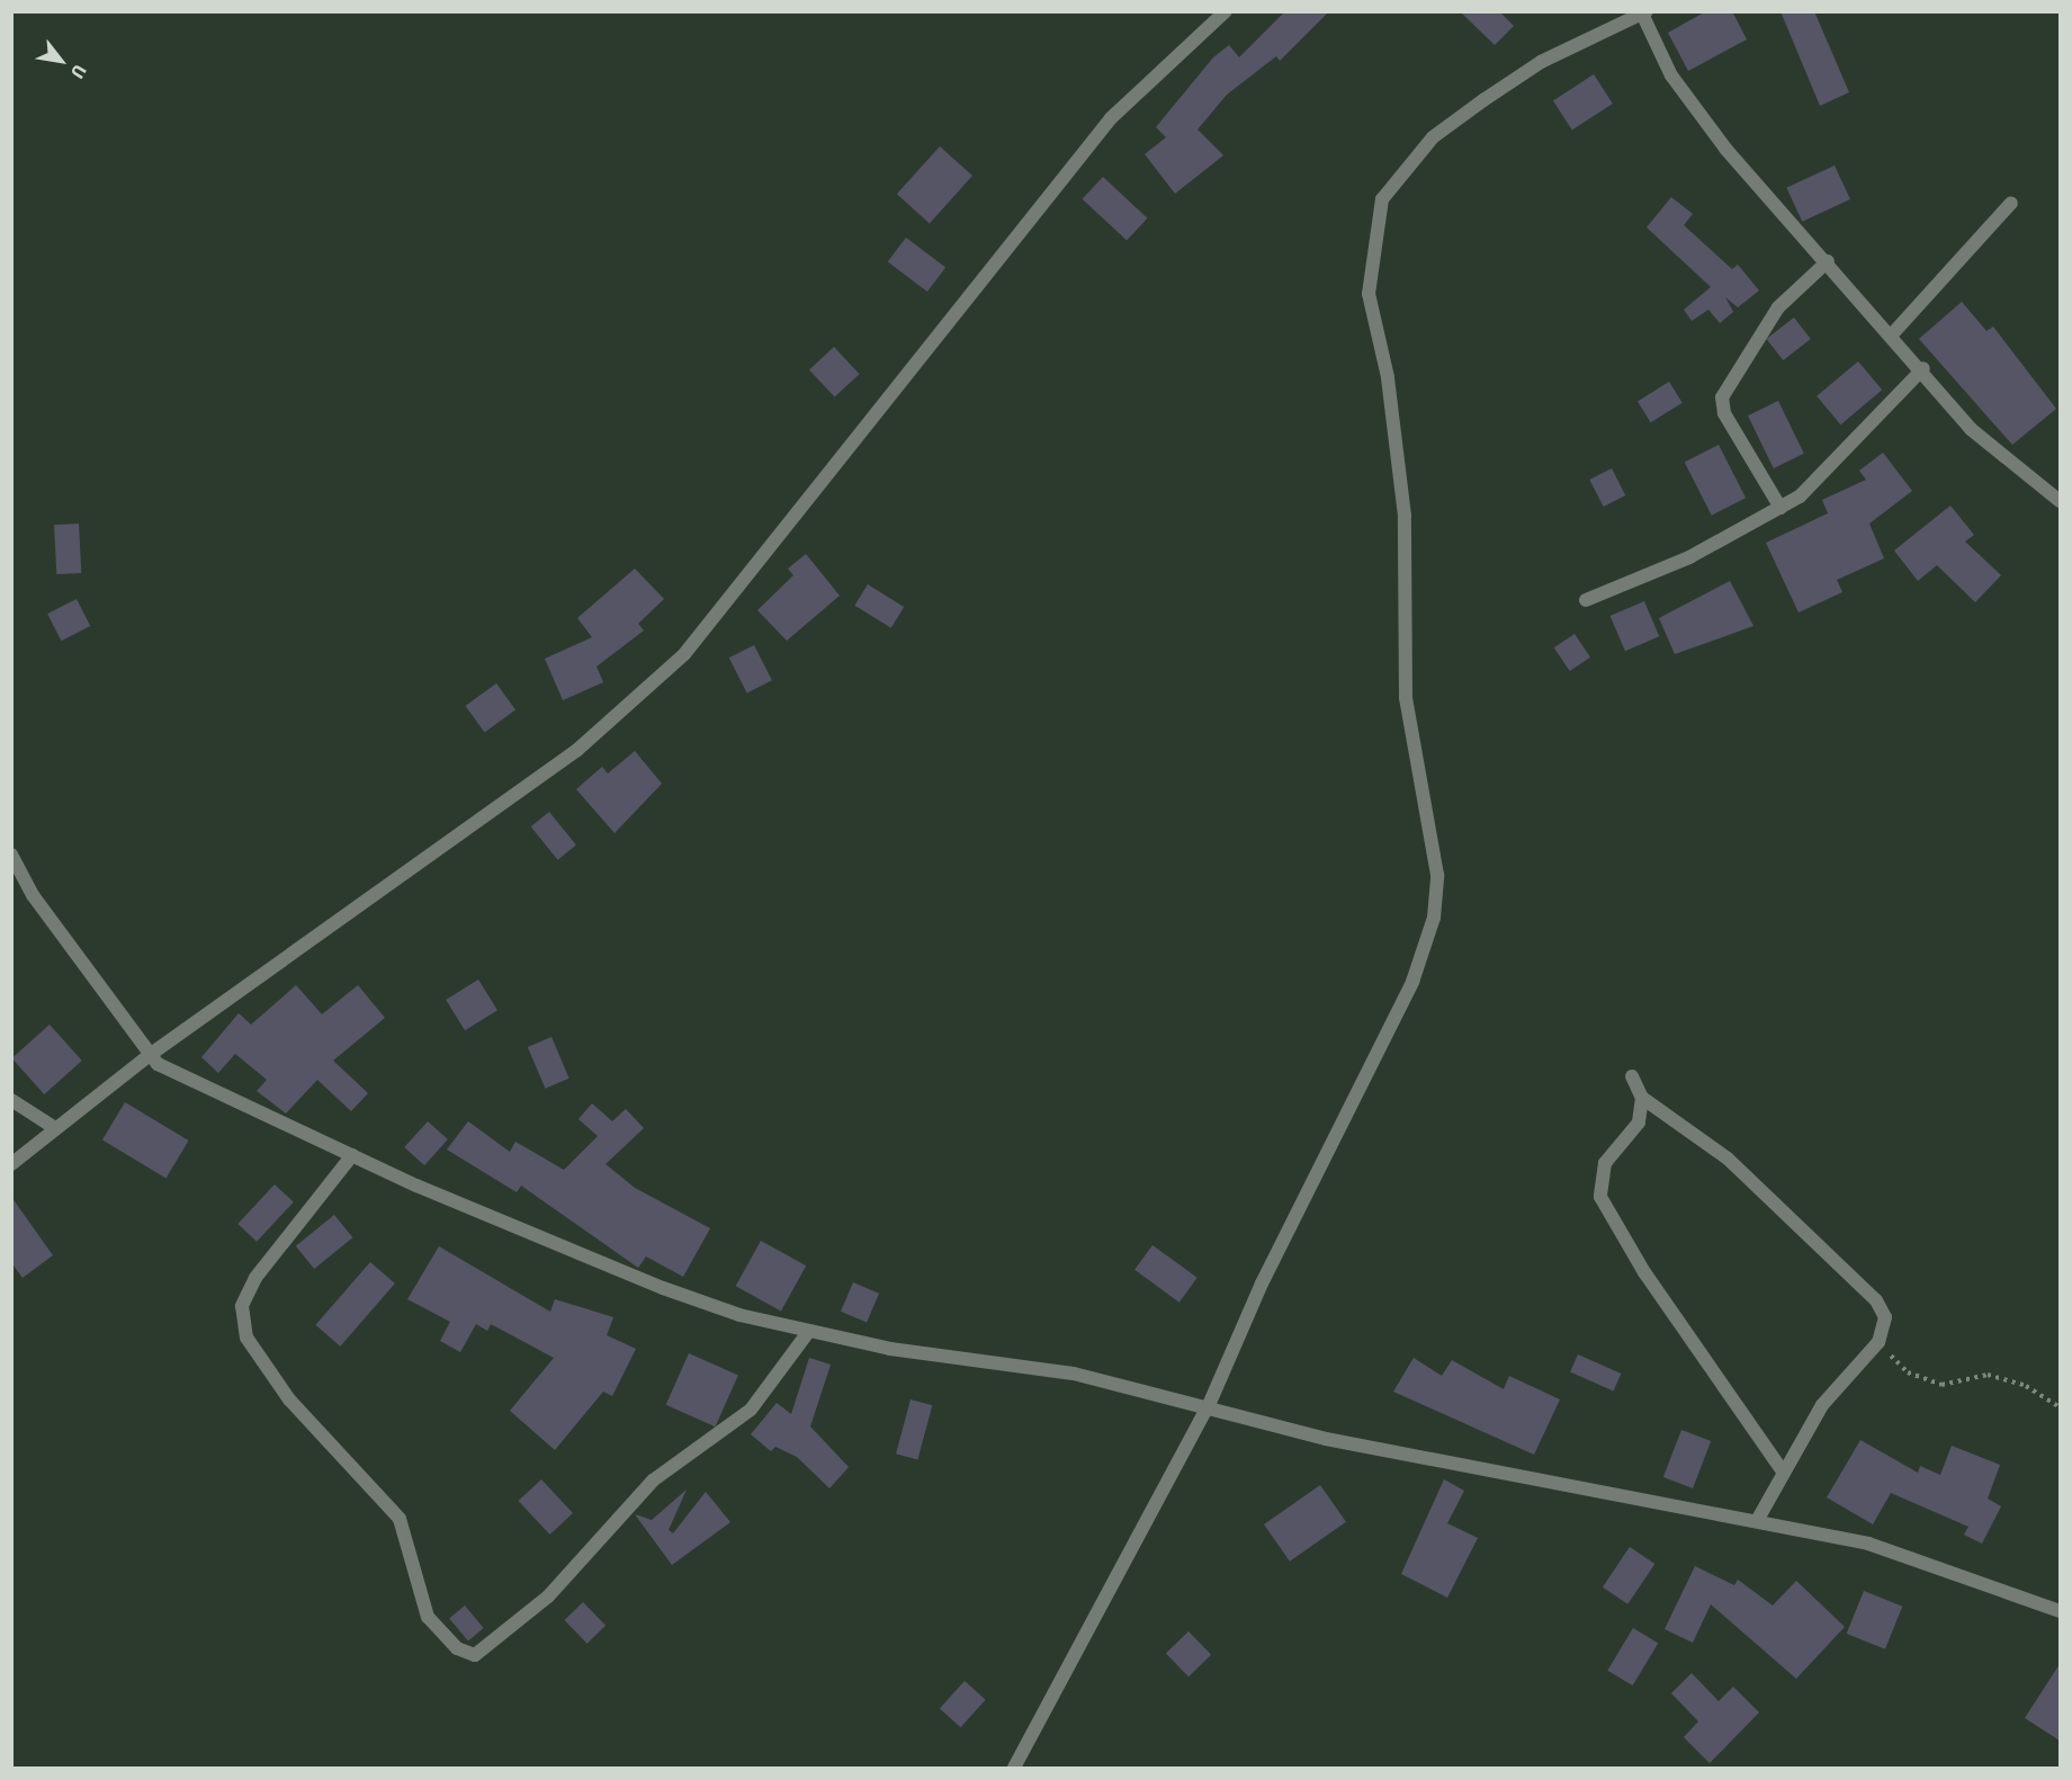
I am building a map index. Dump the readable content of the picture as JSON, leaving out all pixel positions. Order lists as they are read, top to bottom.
{
  "north": "bottom right"
}
